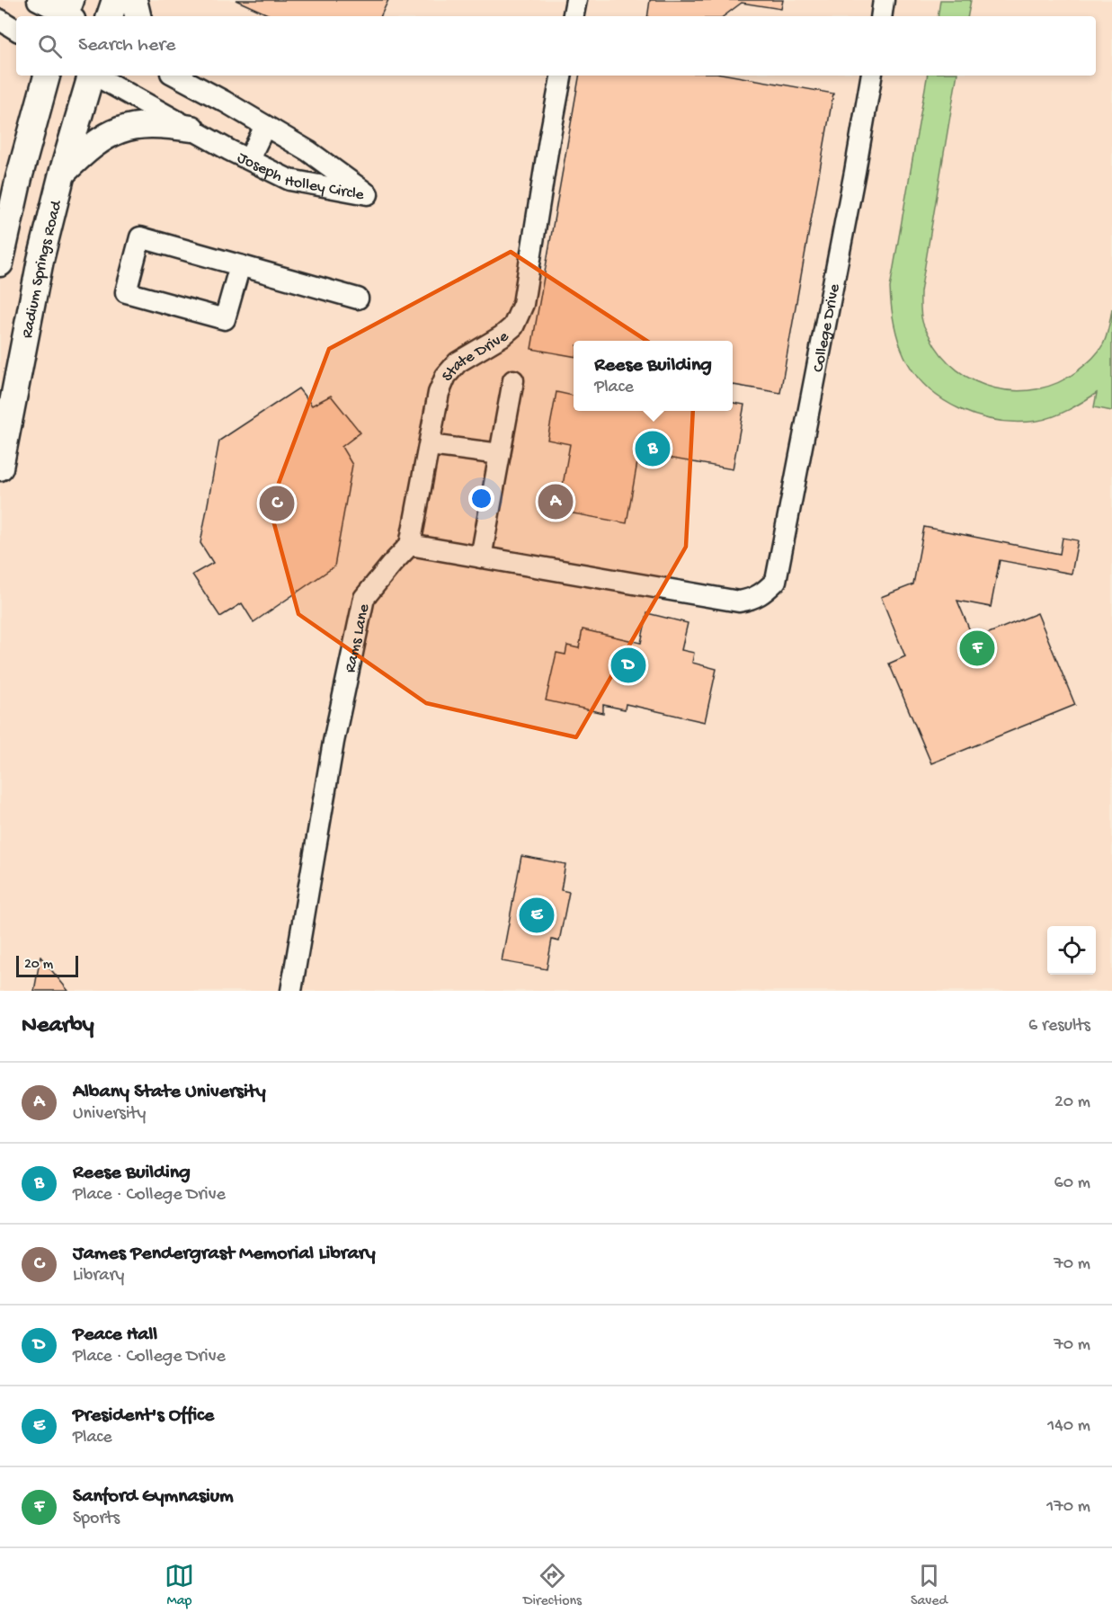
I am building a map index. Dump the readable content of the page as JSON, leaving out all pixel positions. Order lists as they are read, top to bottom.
{
  "streets": {
    "main road": ["Radium Springs Road"],
    "street": [
      "Joseph Holley Circle",
      "College Drive",
      "State Drive",
      "Rams Lane"
    ]
  },
  "crossings": [
    ["State Drive", "Rams Lane"]
  ],
  "scale_bar": "20 m",
  "page": {
    "search": "Search here",
    "popup": ["Reese Building", "Place"],
    "pins": [
      "B",
      "A",
      "C",
      "F",
      "D",
      "E"
    ],
    "scale": "20 m",
    "heading": ["Nearby", "6 results"],
    "list": [
      {
        "mark": "A",
        "name": "Albany State University",
        "note": "University",
        "value": "20 m"
      },
      {
        "mark": "B",
        "name": "Reese Building",
        "note": "Place · College Drive",
        "value": "60 m"
      },
      {
        "mark": "C",
        "name": "James Pendergrast Memorial Library",
        "note": "Library",
        "value": "70 m"
      },
      {
        "mark": "D",
        "name": "Peace Hall",
        "note": "Place · College Drive",
        "value": "70 m"
      },
      {
        "mark": "E",
        "name": "President's Office",
        "note": "Place",
        "value": "140 m"
      },
      {
        "mark": "F",
        "name": "Sanford Gymnasium",
        "note": "Sports",
        "value": "170 m"
      }
    ],
    "nav": ["Map", "Directions", "Saved"]
  }
}
